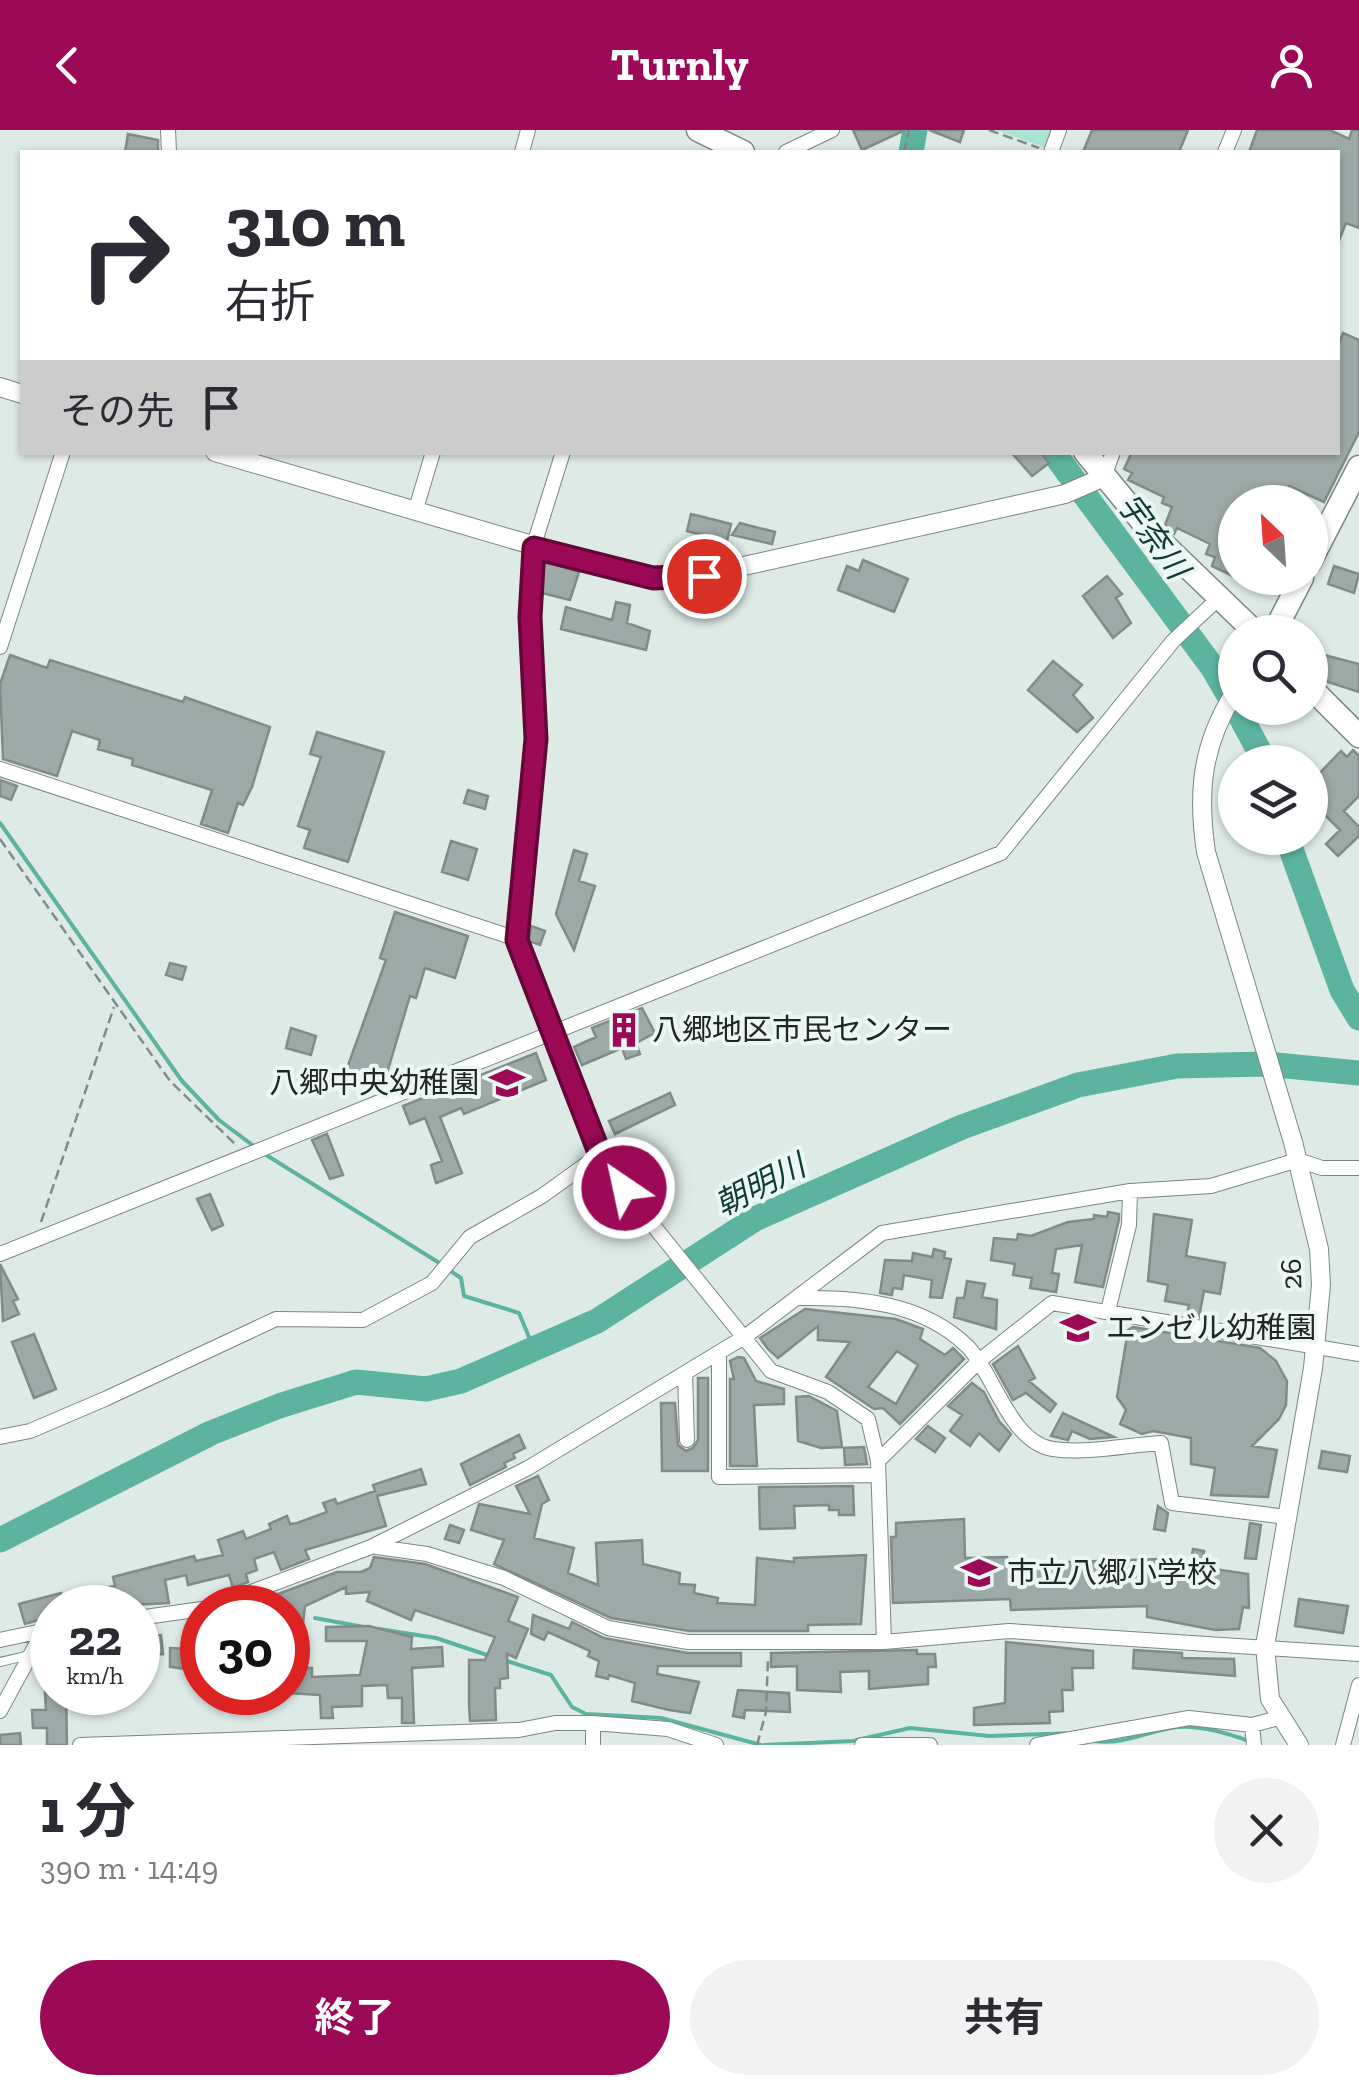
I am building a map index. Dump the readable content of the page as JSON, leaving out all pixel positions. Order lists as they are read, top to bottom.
{
  "streets": {
    "street": ["26"]
  },
  "water": ["宇奈川", "朝明川"],
  "places": {
    "building": ["八郷地区市民センター"],
    "school or university": ["八郷中央幼稚園", "エンゼル幼稚園", "市立八郷小学校"]
  },
  "north": "top left",
  "page": {
    "header": "Turnly",
    "turn": ["310 m", "右折"],
    "then": "その先",
    "speed": "22 km/h",
    "limit": "30",
    "heading": ["1 分", "390 m · 14:49"],
    "buttons": ["終了", "共有"]
  }
}
